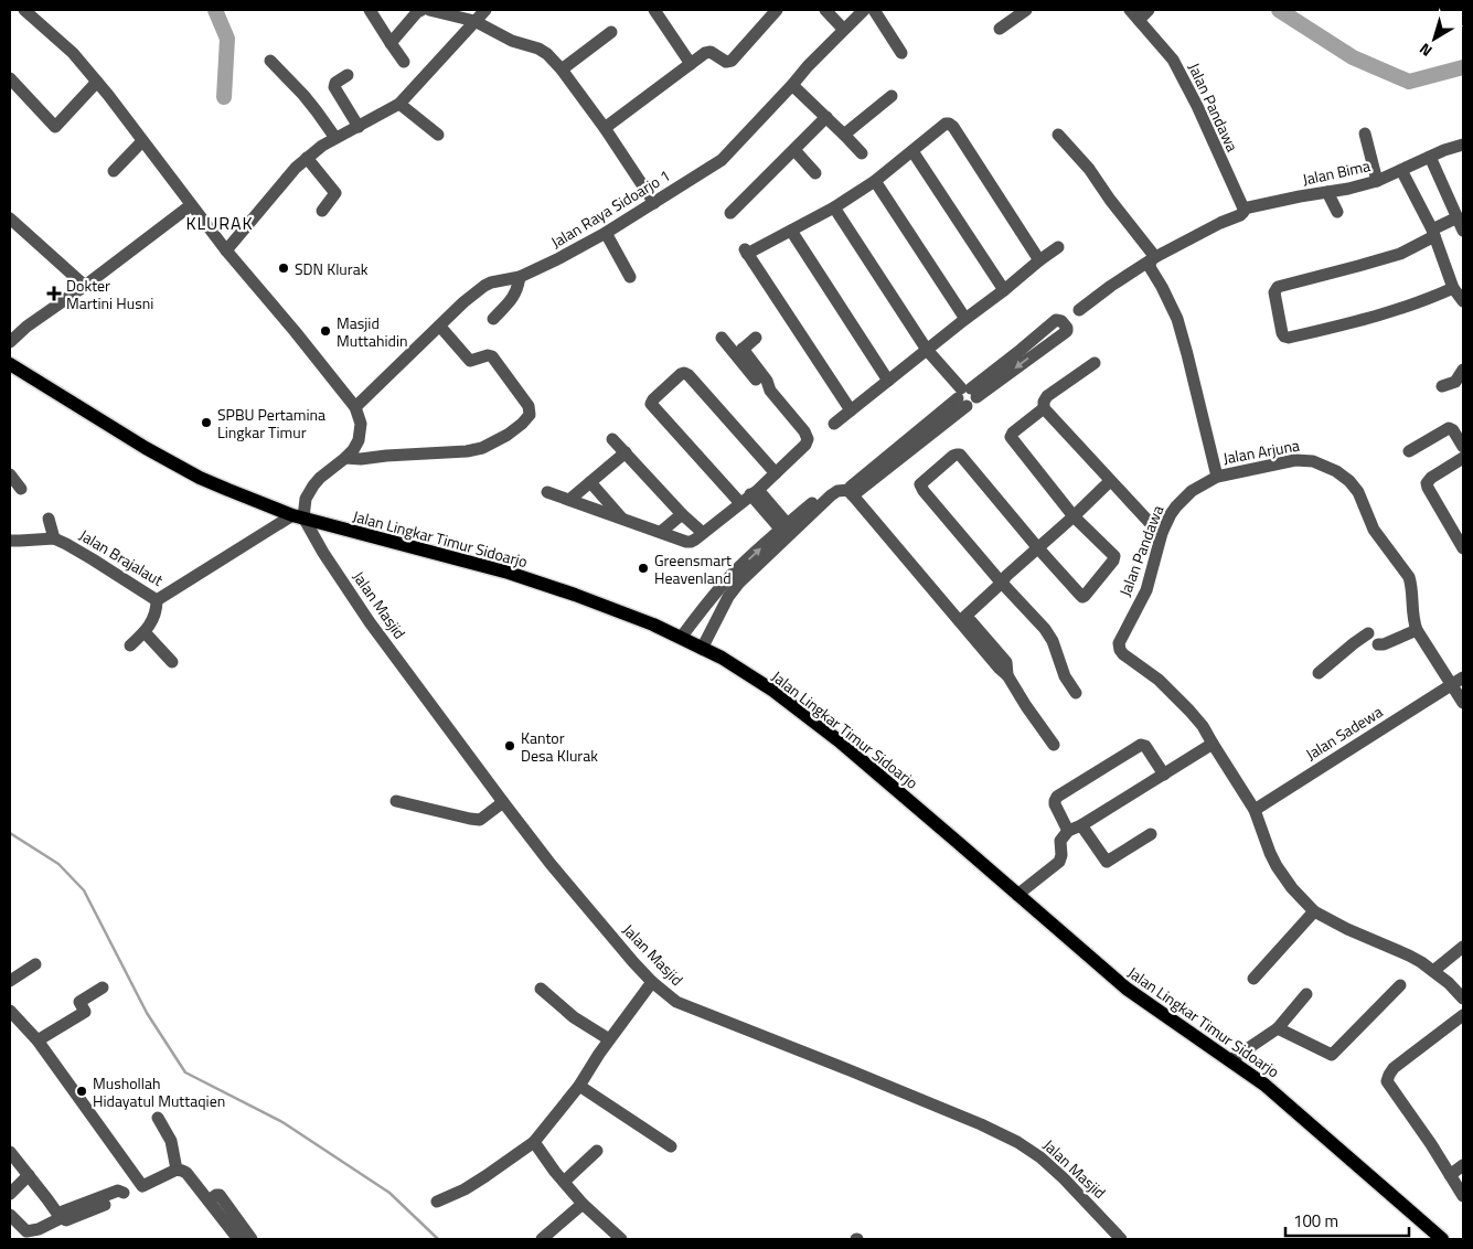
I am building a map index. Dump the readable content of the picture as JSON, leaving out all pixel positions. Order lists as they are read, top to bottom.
{
  "streets": {
    "main road": ["Jalan Lingkar Timur Sidoarjo"],
    "street": [
      "Jalan Pandawa",
      "Jalan Bima",
      "Jalan Raya Sidoarjo 1",
      "Jalan Arjuna",
      "Jalan Brajalaut",
      "Jalan Masjid",
      "Jalan Sadewa"
    ]
  },
  "crossings": [
    ["Jalan Pandawa", "Jalan Bima"],
    ["Jalan Pandawa", "Jalan Arjuna"],
    ["Jalan Pandawa", "Jalan Sadewa"],
    ["Jalan Arjuna", "Jalan Sadewa"],
    ["Jalan Lingkar Timur Sidoarjo", "Jalan Brajalaut"],
    ["Jalan Lingkar Timur Sidoarjo", "Jalan Masjid"],
    ["Jalan Brajalaut", "Jalan Masjid"]
  ],
  "districts": ["KLURAK"],
  "places": {
    "other": [
      "SDN Klurak",
      "Masjid Muttahidin",
      "SPBU Pertamina Lingkar Timur",
      "Greensmart Heavenland",
      "Kantor Desa Klurak",
      "Mushollah Hidayatul Muttaqien"
    ],
    "health": ["Dokter Martini Husni"]
  },
  "scale_bar": "100 m",
  "north": "bottom left"
}
